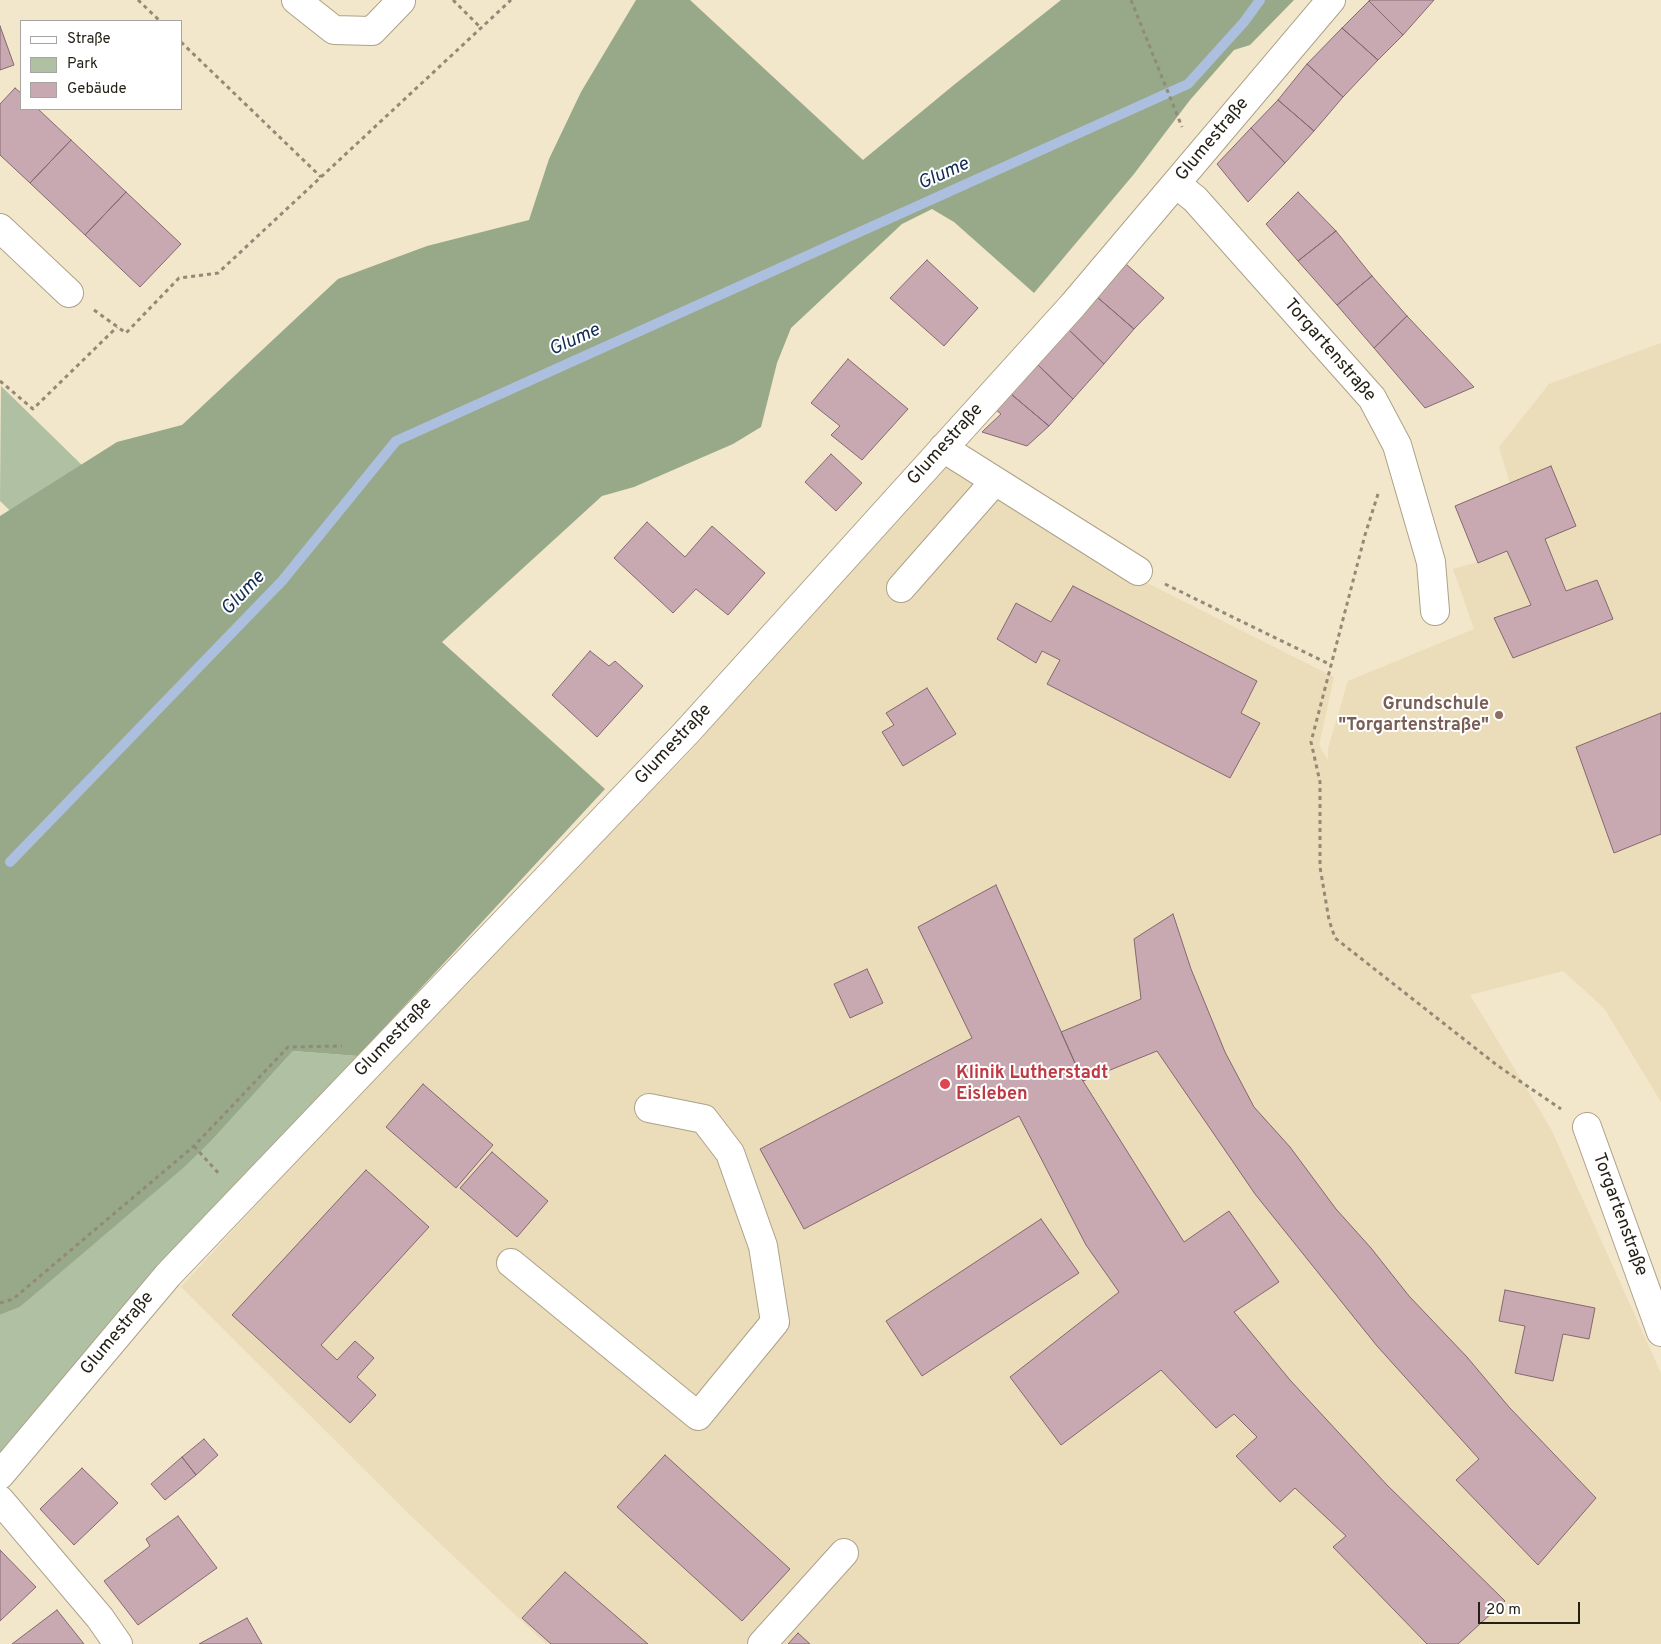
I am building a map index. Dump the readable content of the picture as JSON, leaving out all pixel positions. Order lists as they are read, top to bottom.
{
  "streets": {
    "street": ["Glumestraße", "Torgartenstraße"]
  },
  "crossings": [
    ["Glumestraße", "Torgartenstraße"]
  ],
  "water": ["Glume"],
  "places": ["Grundschule \"Torgartenstraße\"", "Klinik Lutherstadt Eisleben"],
  "legend": ["Straße", "Park", "Gebäude"],
  "scale_bar": "20 m"
}
